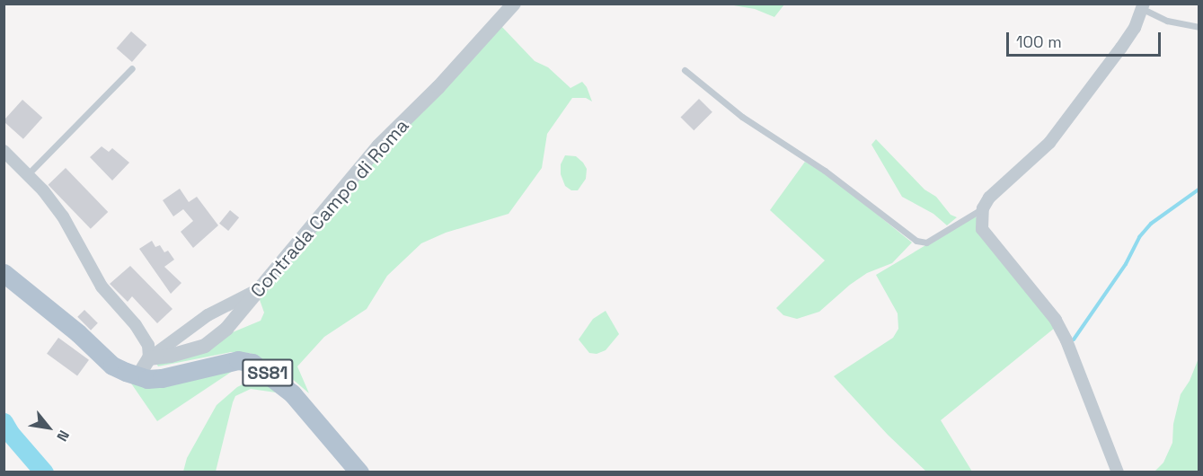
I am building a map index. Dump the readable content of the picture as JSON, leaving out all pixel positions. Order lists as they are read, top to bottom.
{
  "streets": {
    "main road": ["SS81"],
    "street": ["Contrada Campo di Roma"]
  },
  "scale_bar": "100 m",
  "north": "bottom right"
}
